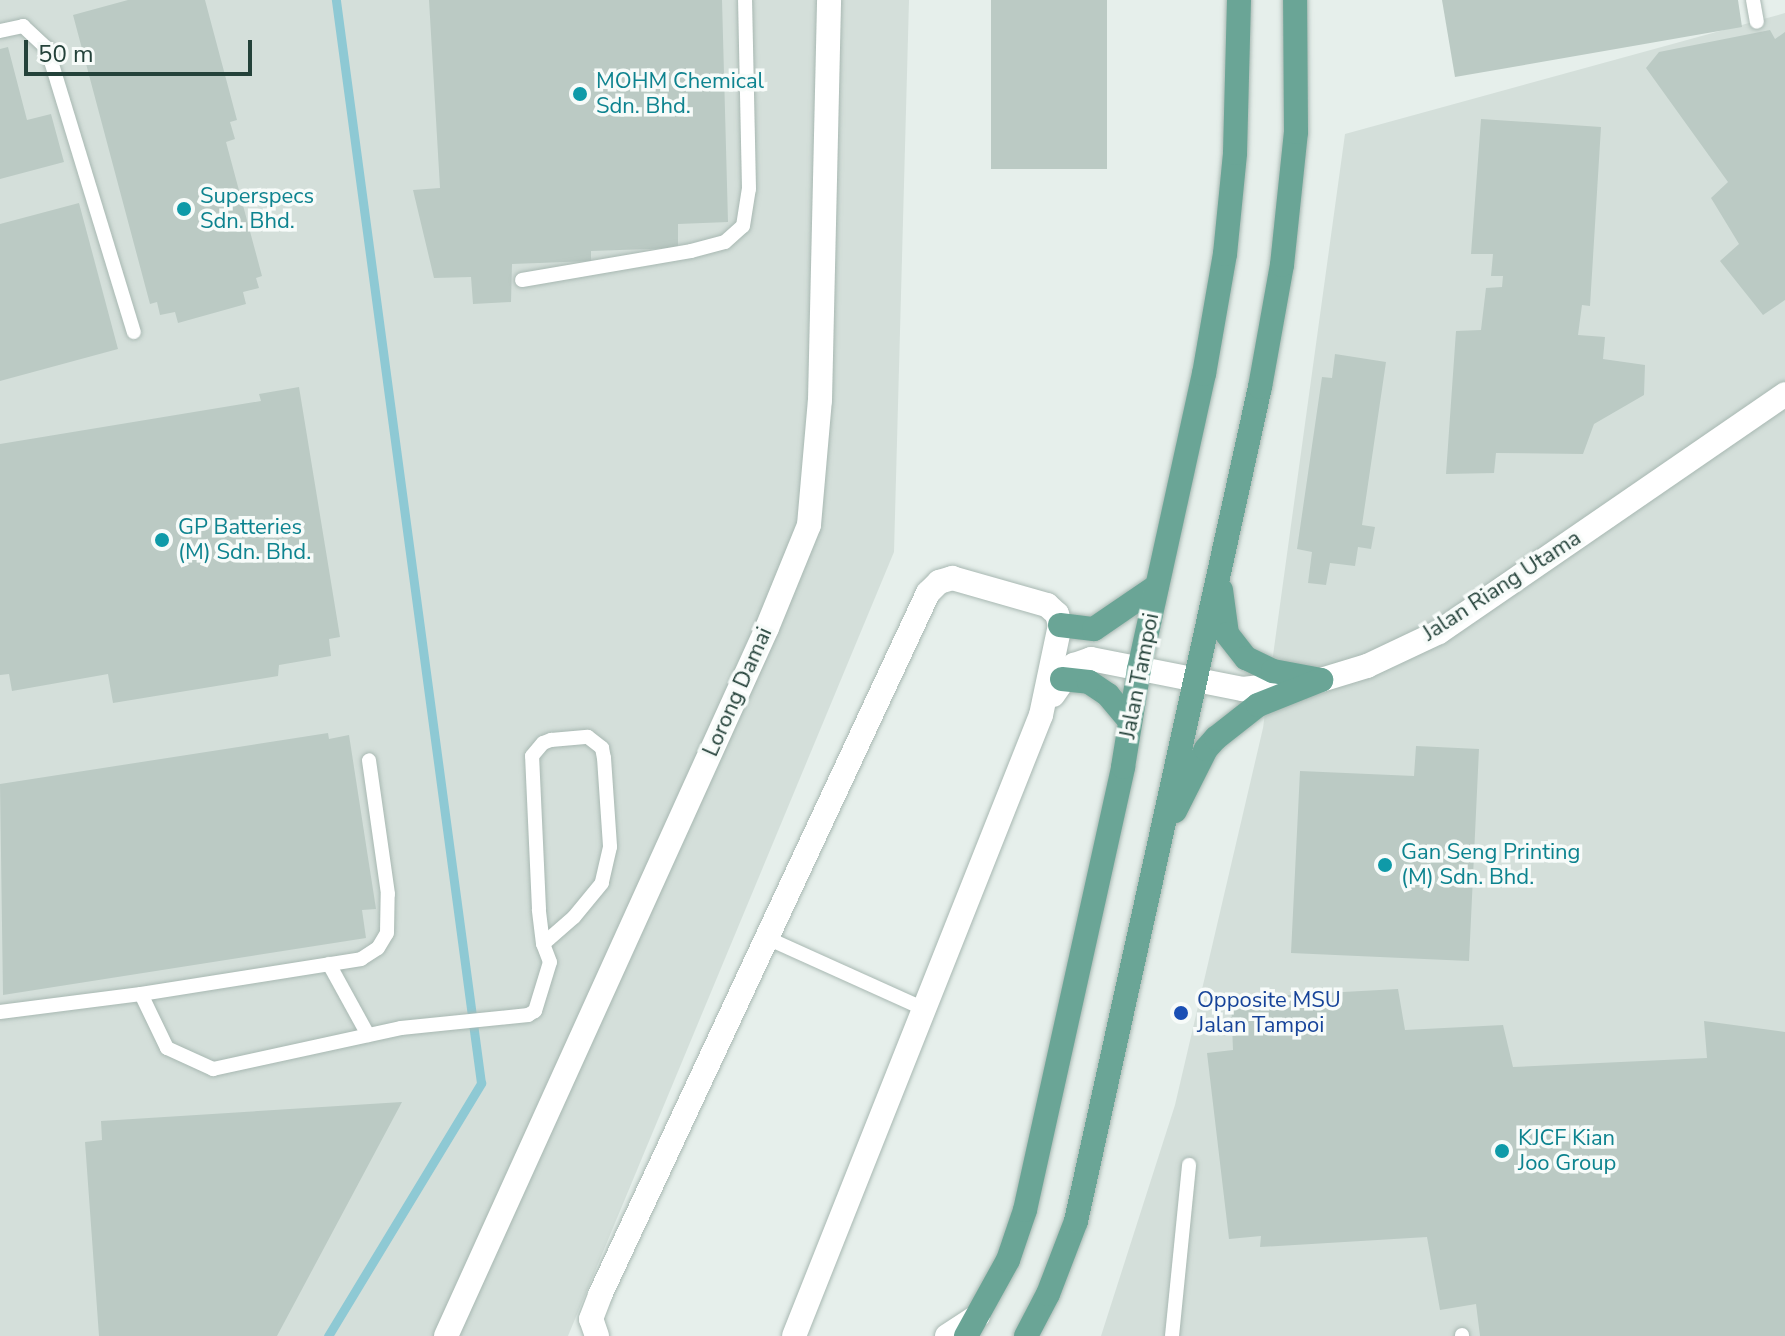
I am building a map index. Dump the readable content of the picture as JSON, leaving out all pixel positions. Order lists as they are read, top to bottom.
{
  "streets": {
    "main road": ["Jalan Tampoi"],
    "street": ["Jalan Riang Utama", "Lorong Damai"]
  },
  "crossings": [
    ["Jalan Riang Utama", "Jalan Tampoi"]
  ],
  "places": [
    "MOHM Chemical Sdn. Bhd.",
    "Superspecs Sdn. Bhd.",
    "GP Batteries (M) Sdn. Bhd.",
    "Gan Seng Printing (M) Sdn. Bhd.",
    "Opposite MSU Jalan Tampoi",
    "KJCF Kian Joo Group"
  ],
  "scale_bar": "50 m"
}
